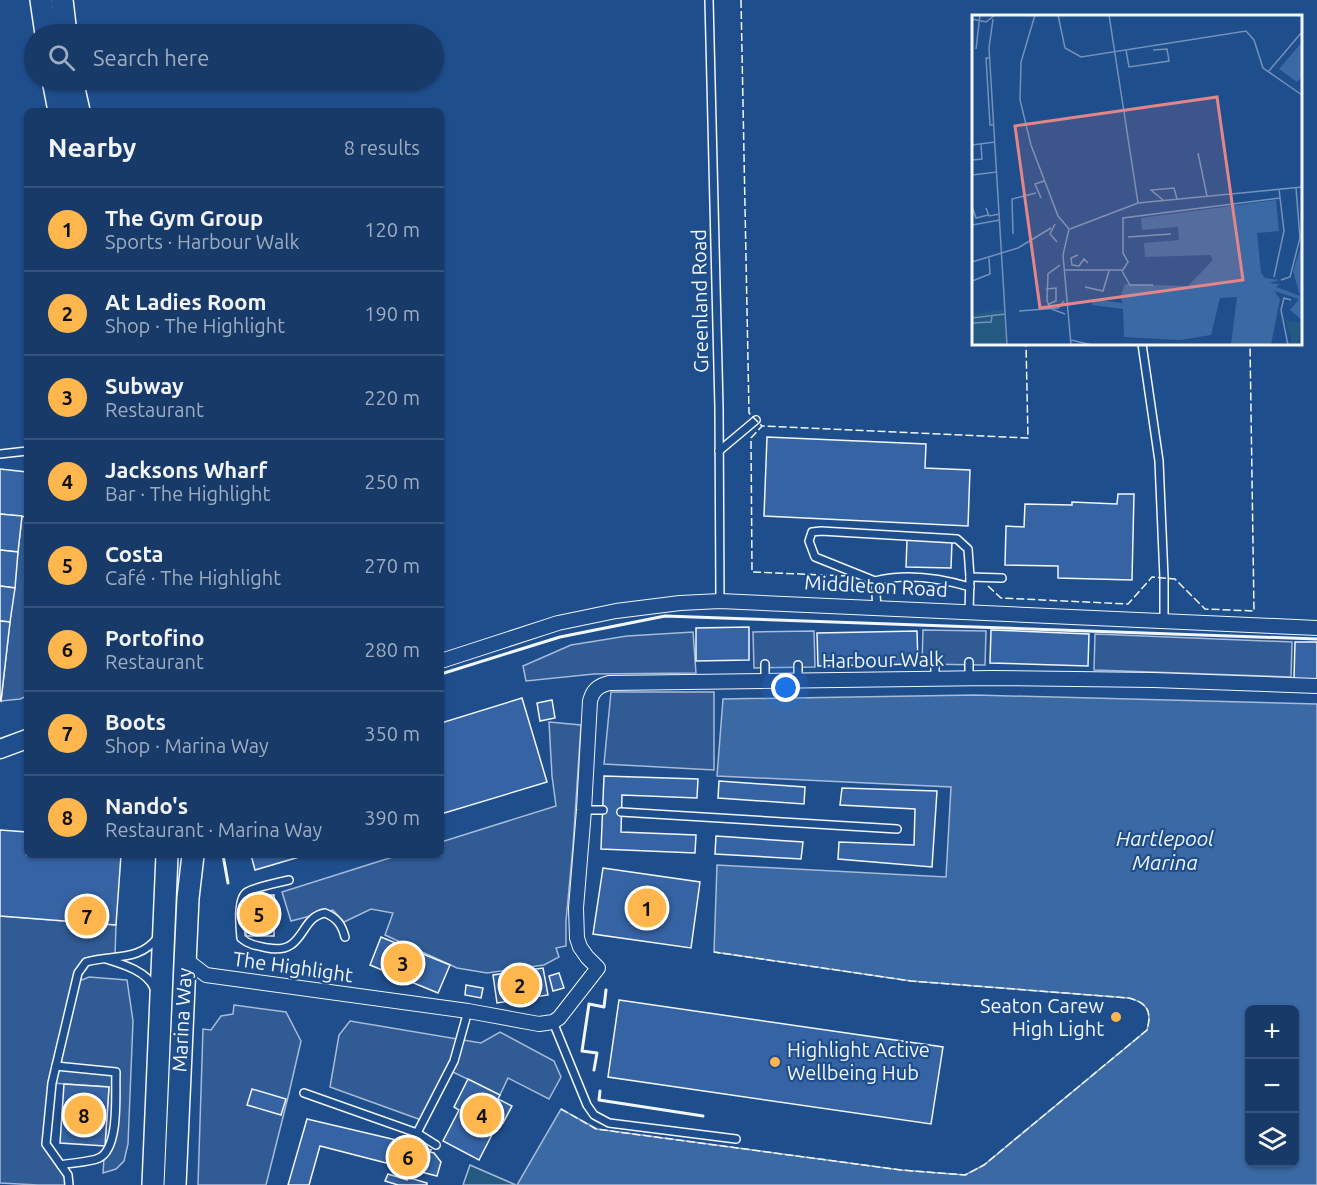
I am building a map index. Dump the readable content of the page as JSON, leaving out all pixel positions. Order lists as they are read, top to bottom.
{
  "streets": {
    "highway": ["Marina Way"],
    "street": ["Middleton Road", "Harbour Walk", "The Highlight"],
    "lane": ["Greenland Road"]
  },
  "crossings": [
    ["Greenland Road", "Middleton Road"],
    ["Harbour Walk", "The Highlight"],
    ["The Highlight", "Marina Way"]
  ],
  "water": ["Hartlepool Marina"],
  "places": ["Seaton Carew High Light", "Highlight Active Wellbeing Hub"],
  "page": {
    "search": "Search here",
    "heading": ["Nearby", "8 results"],
    "list": [
      {
        "mark": "1",
        "name": "The Gym Group",
        "note": "Sports · Harbour Walk",
        "value": "120 m"
      },
      {
        "mark": "2",
        "name": "At Ladies Room",
        "note": "Shop · The Highlight",
        "value": "190 m"
      },
      {
        "mark": "3",
        "name": "Subway",
        "note": "Restaurant",
        "value": "220 m"
      },
      {
        "mark": "4",
        "name": "Jacksons Wharf",
        "note": "Bar · The Highlight",
        "value": "250 m"
      },
      {
        "mark": "5",
        "name": "Costa",
        "note": "Café · The Highlight",
        "value": "270 m"
      },
      {
        "mark": "6",
        "name": "Portofino",
        "note": "Restaurant",
        "value": "280 m"
      },
      {
        "mark": "7",
        "name": "Boots",
        "note": "Shop · Marina Way",
        "value": "350 m"
      },
      {
        "mark": "8",
        "name": "Nando's",
        "note": "Restaurant · Marina Way",
        "value": "390 m"
      }
    ],
    "pins": [
      "1",
      "5",
      "7",
      "3",
      "2",
      "4",
      "8",
      "6"
    ],
    "map_buttons": ["+", "−"]
  }
}
